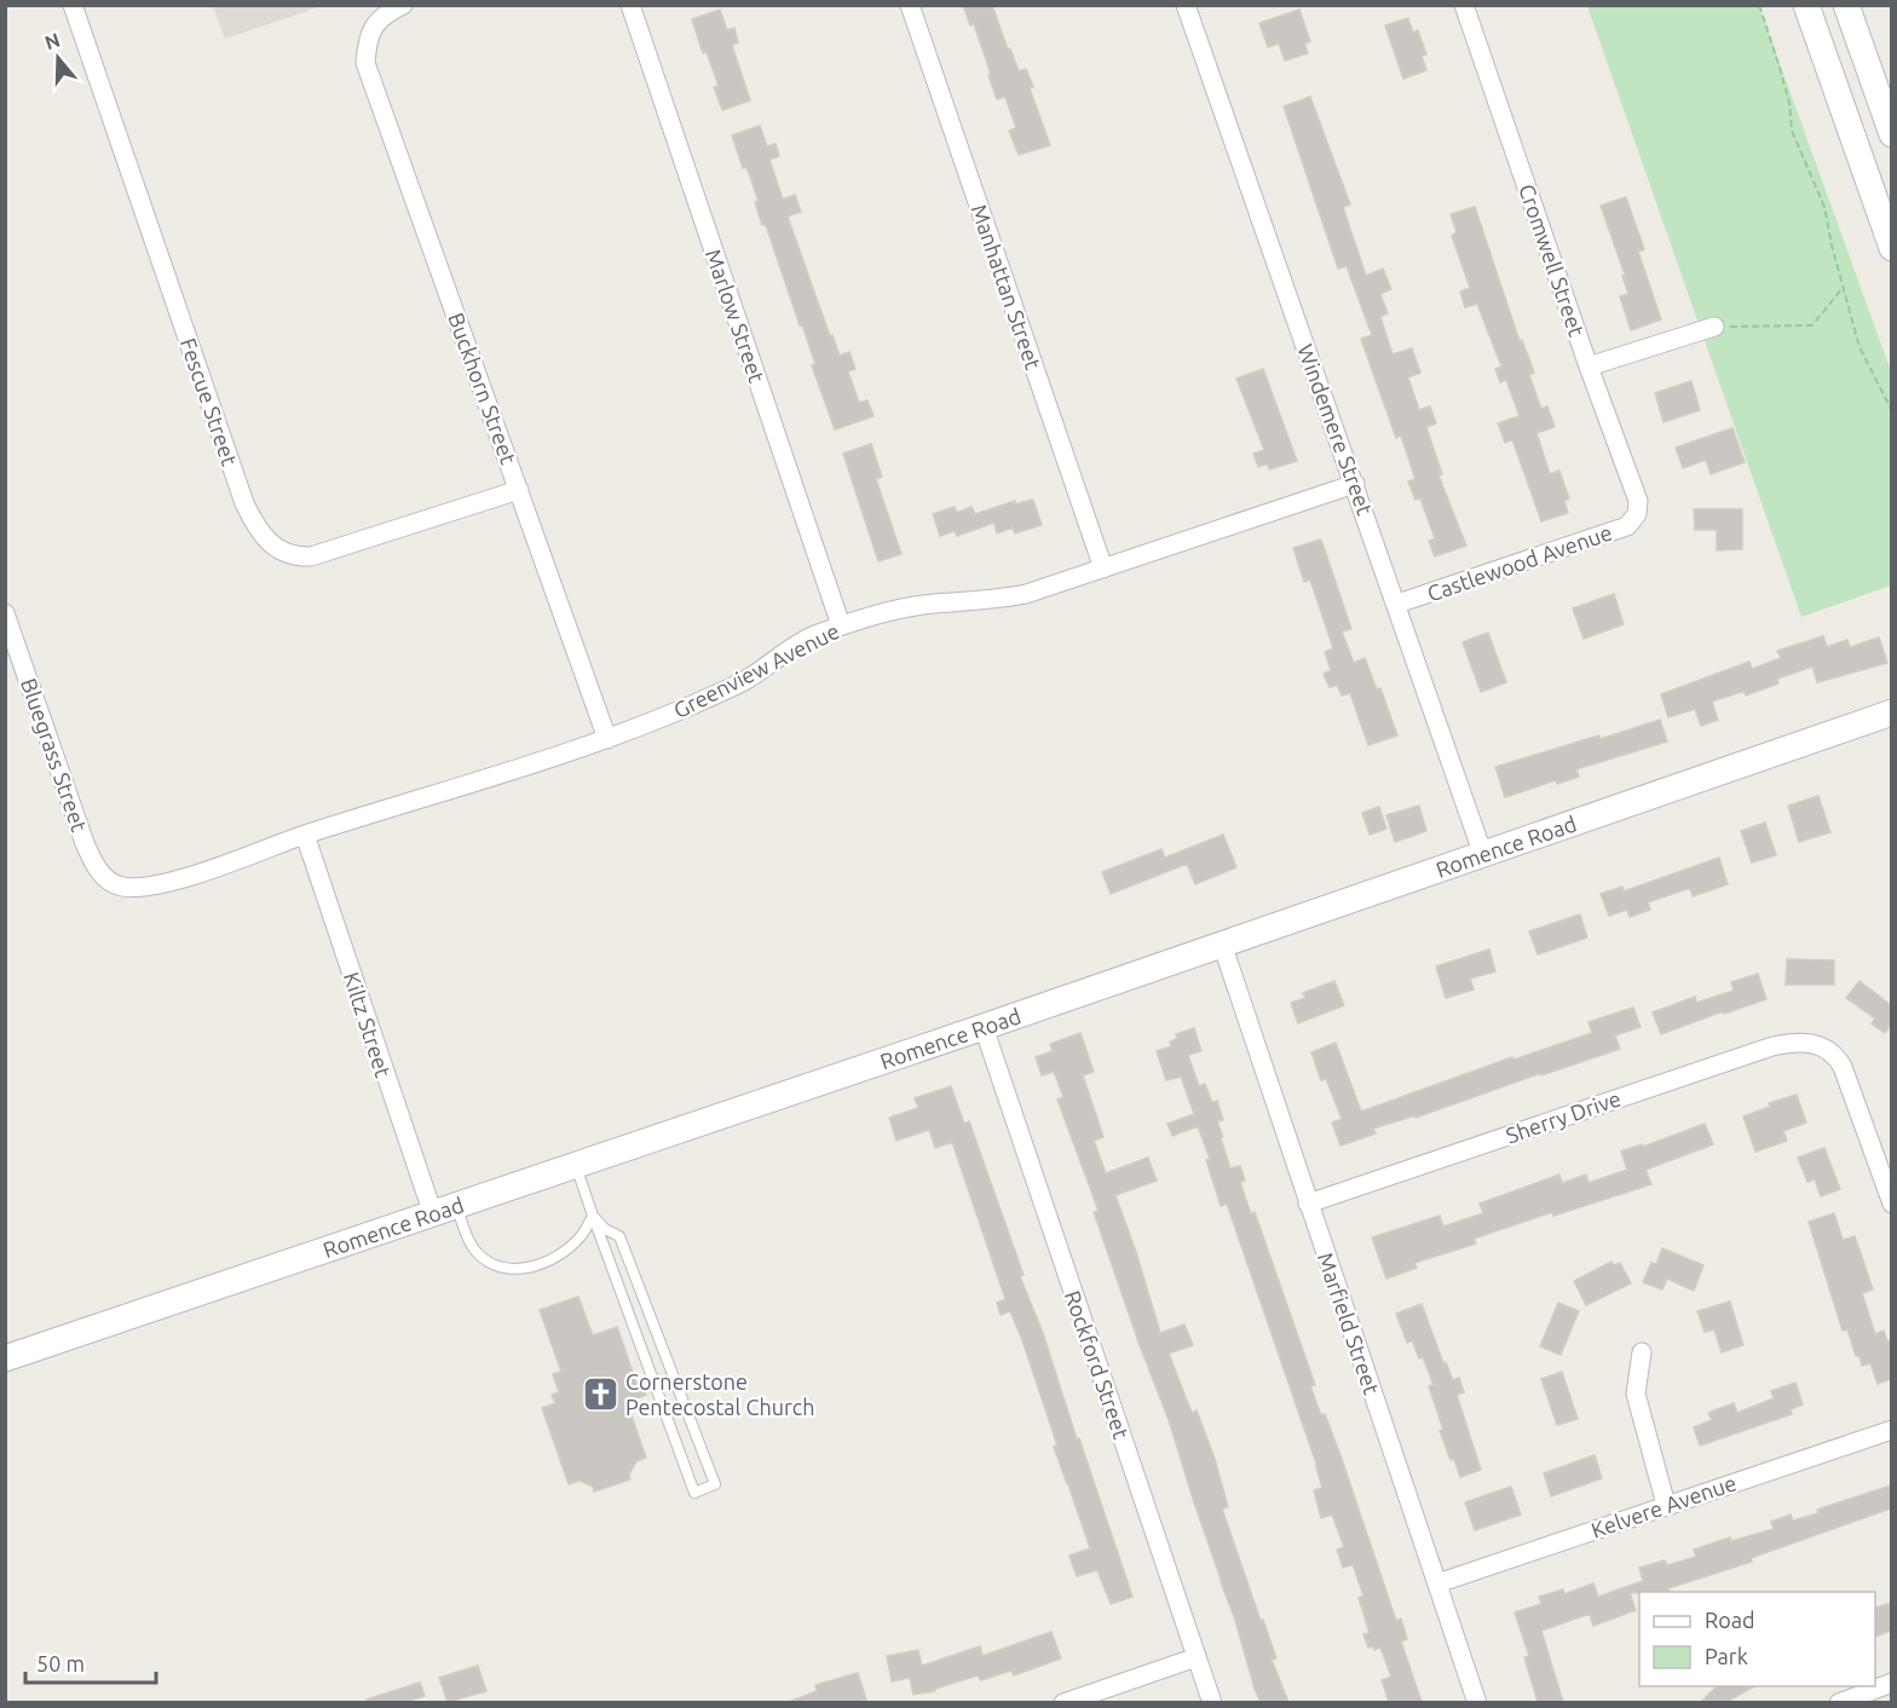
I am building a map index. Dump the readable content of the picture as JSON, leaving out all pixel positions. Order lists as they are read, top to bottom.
{
  "streets": {
    "street": [
      "Cromwell Street",
      "Manhattan Street",
      "Marlow Street",
      "Buckhorn Street",
      "Fescue Street",
      "Windemere Street",
      "Castlewood Avenue",
      "Greenview Avenue",
      "Bluegrass Street",
      "Romence Road",
      "Kiltz Street",
      "Sherry Drive",
      "Marfield Street",
      "Rockford Street",
      "Kelvere Avenue"
    ]
  },
  "crossings": [
    ["Cromwell Street", "Castlewood Avenue"],
    ["Manhattan Street", "Greenview Avenue"],
    ["Marlow Street", "Greenview Avenue"],
    ["Buckhorn Street", "Fescue Street"],
    ["Buckhorn Street", "Greenview Avenue"],
    ["Windemere Street", "Castlewood Avenue"],
    ["Windemere Street", "Greenview Avenue"],
    ["Windemere Street", "Romence Road"],
    ["Greenview Avenue", "Bluegrass Street"],
    ["Greenview Avenue", "Kiltz Street"],
    ["Romence Road", "Kiltz Street"],
    ["Romence Road", "Marfield Street"],
    ["Romence Road", "Rockford Street"],
    ["Sherry Drive", "Marfield Street"],
    ["Marfield Street", "Kelvere Avenue"]
  ],
  "places": {
    "church": ["Cornerstone Pentecostal Church"]
  },
  "legend": ["Road", "Park"],
  "scale_bar": "50 m",
  "north": "top"
}
